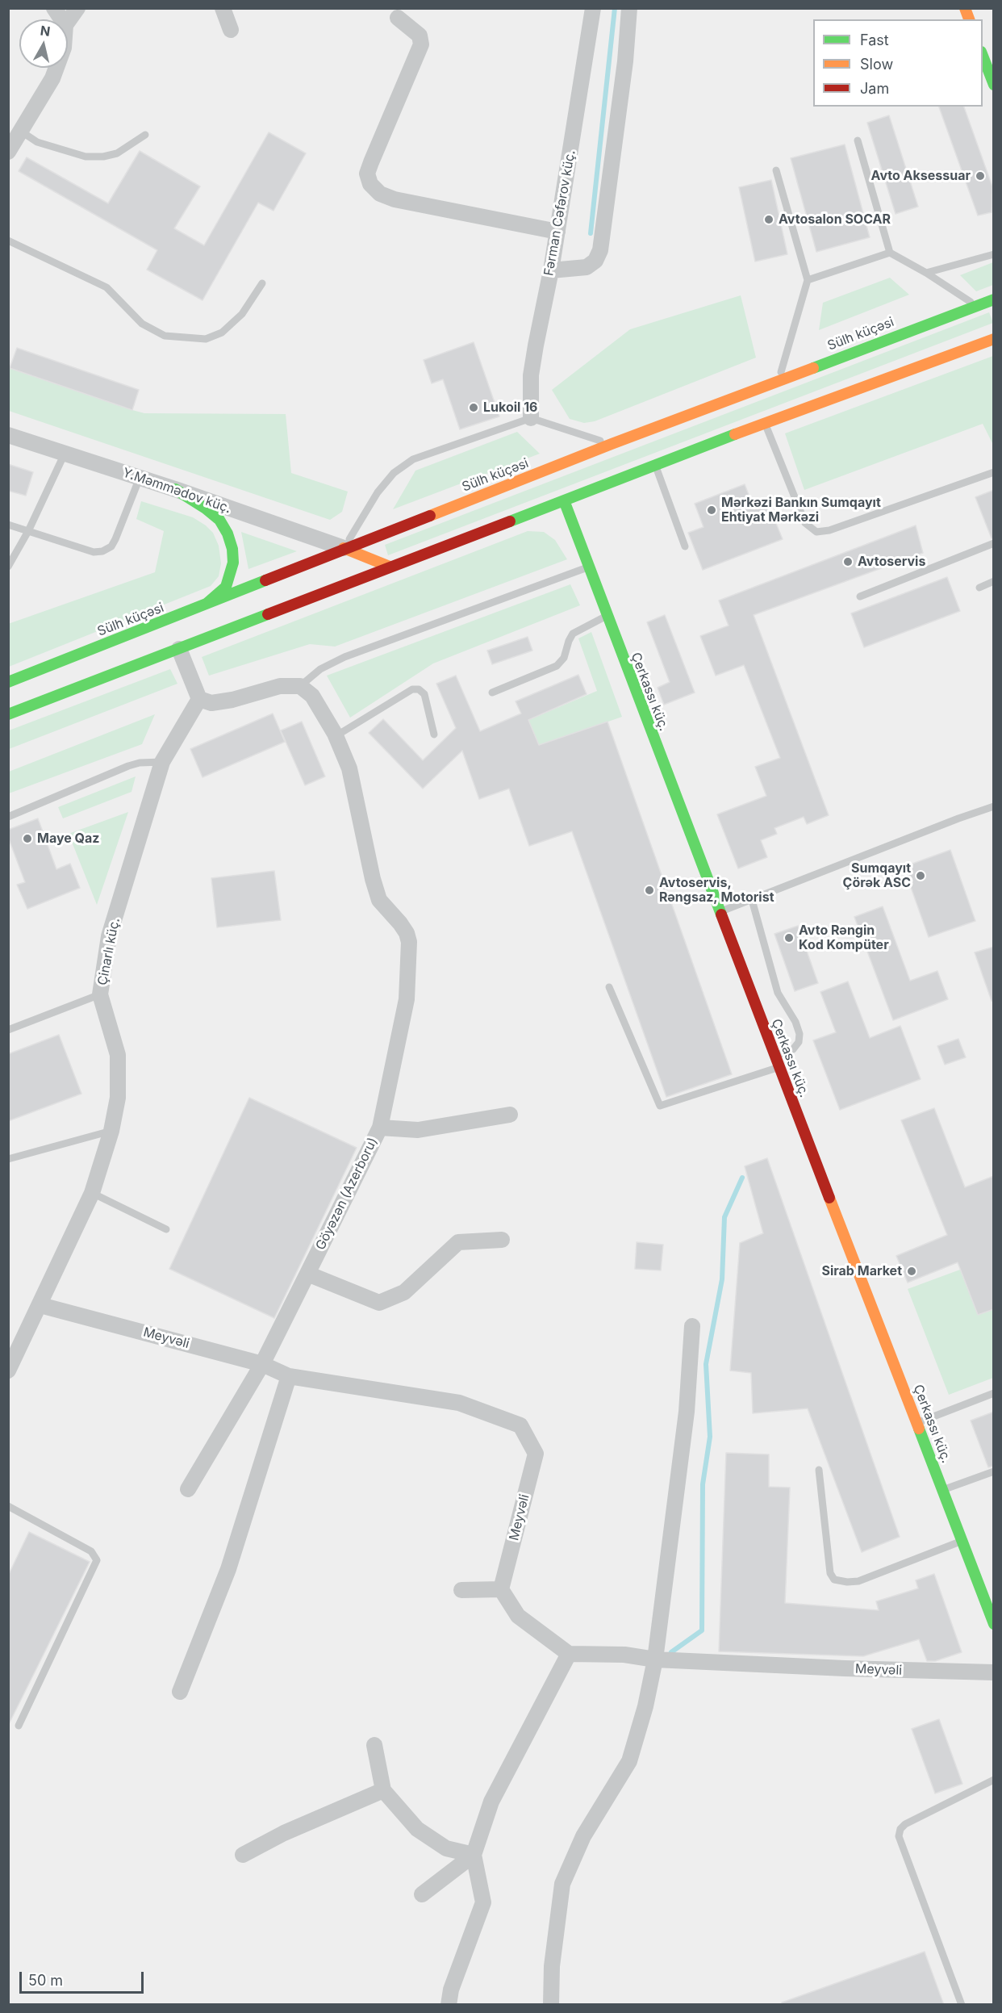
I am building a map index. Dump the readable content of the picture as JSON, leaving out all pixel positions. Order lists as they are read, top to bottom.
{
  "streets": {
    "main road": ["Sülh küçəsi", "Çerkassı küç."],
    "street": [
      "Fərman Cəfərov küç.",
      "Y.Məmmədov küç.",
      "Çinarlı küç.",
      "Göyəzən (Azerboru)",
      "Meyvəli"
    ]
  },
  "crossings": [
    ["Sülh küçəsi", "Y.Məmmədov küç."],
    ["Çinarlı küç.", "Meyvəli"],
    ["Göyəzən (Azerboru)", "Meyvəli"]
  ],
  "places": [
    "Avto Aksessuar",
    "Avtosalon SOCAR",
    "Lukoil 16",
    "Mərkəzi Bankın Sumqayıt Ehtiyat Mərkəzi",
    "Avtoservis",
    "Maye Qaz",
    "Sumqayıt Çörək ASC",
    "Avtoservis, Rəngsaz, Motorist",
    "Avto Rəngin Kod Kompüter",
    "Sirab Market"
  ],
  "legend": ["Fast", "Slow", "Jam"],
  "scale_bar": "50 m",
  "north": "top"
}
